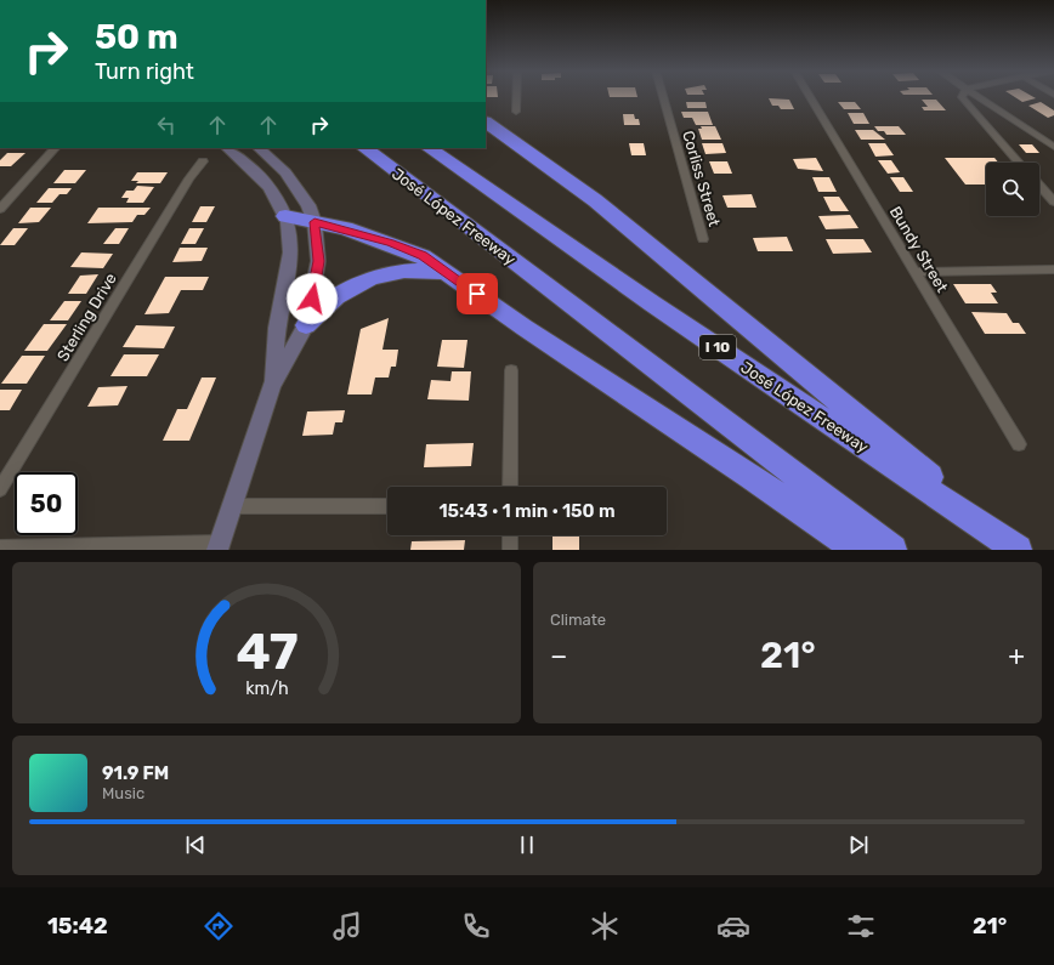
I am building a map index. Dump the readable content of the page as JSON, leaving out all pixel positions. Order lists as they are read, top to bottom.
{
  "streets": {
    "highway": ["José López Freeway", "I 10"],
    "street": ["Corliss Street", "Bundy Street", "Sterling Drive"]
  },
  "page": {
    "turn": ["50 m", "Turn right"],
    "limit": "50",
    "trip": "15:43 · 1 min · 150 m",
    "tile": "Climate",
    "heat": ["−", "21°", "+"],
    "song": ["91.9 FM", "Music"],
    "tabs": ["15:42", "21°"],
    "gauge": ["47", "km/h"]
  }
}
